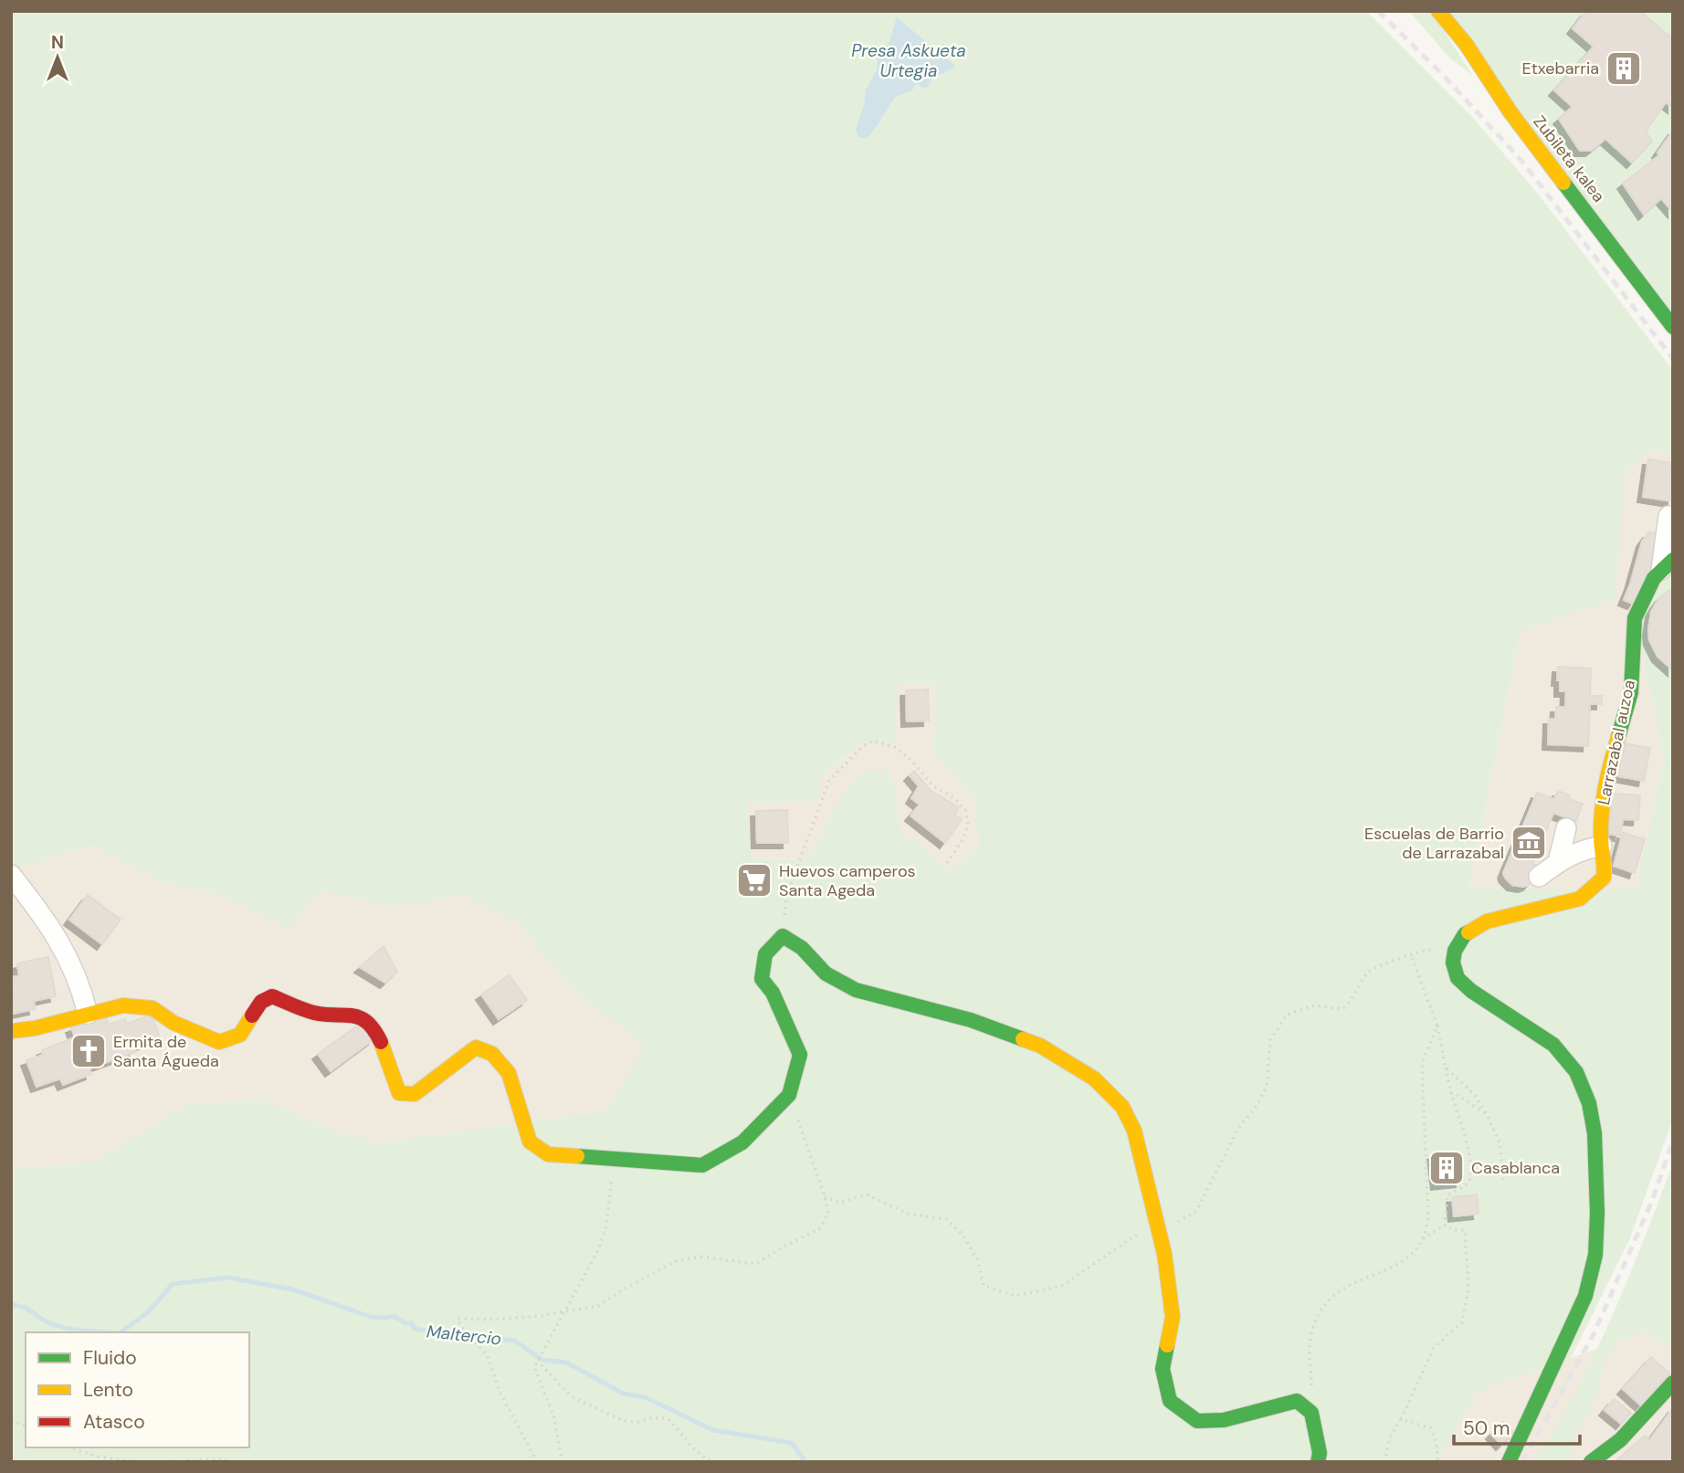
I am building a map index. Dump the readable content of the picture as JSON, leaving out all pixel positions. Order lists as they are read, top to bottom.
{
  "streets": {
    "street": ["Zubileta kalea", "Larrazabal auzoa"]
  },
  "water": ["Presa Askueta Urtegia", "Maltercio"],
  "places": {
    "building": ["Etxebarria", "Casablanca"],
    "museum": ["Escuelas de Barrio de Larrazabal"],
    "supermarket": ["Huevos camperos Santa Ageda"],
    "church": ["Ermita de Santa Águeda"]
  },
  "legend": ["Fluido", "Lento", "Atasco"],
  "scale_bar": "50 m",
  "north": "top"
}
